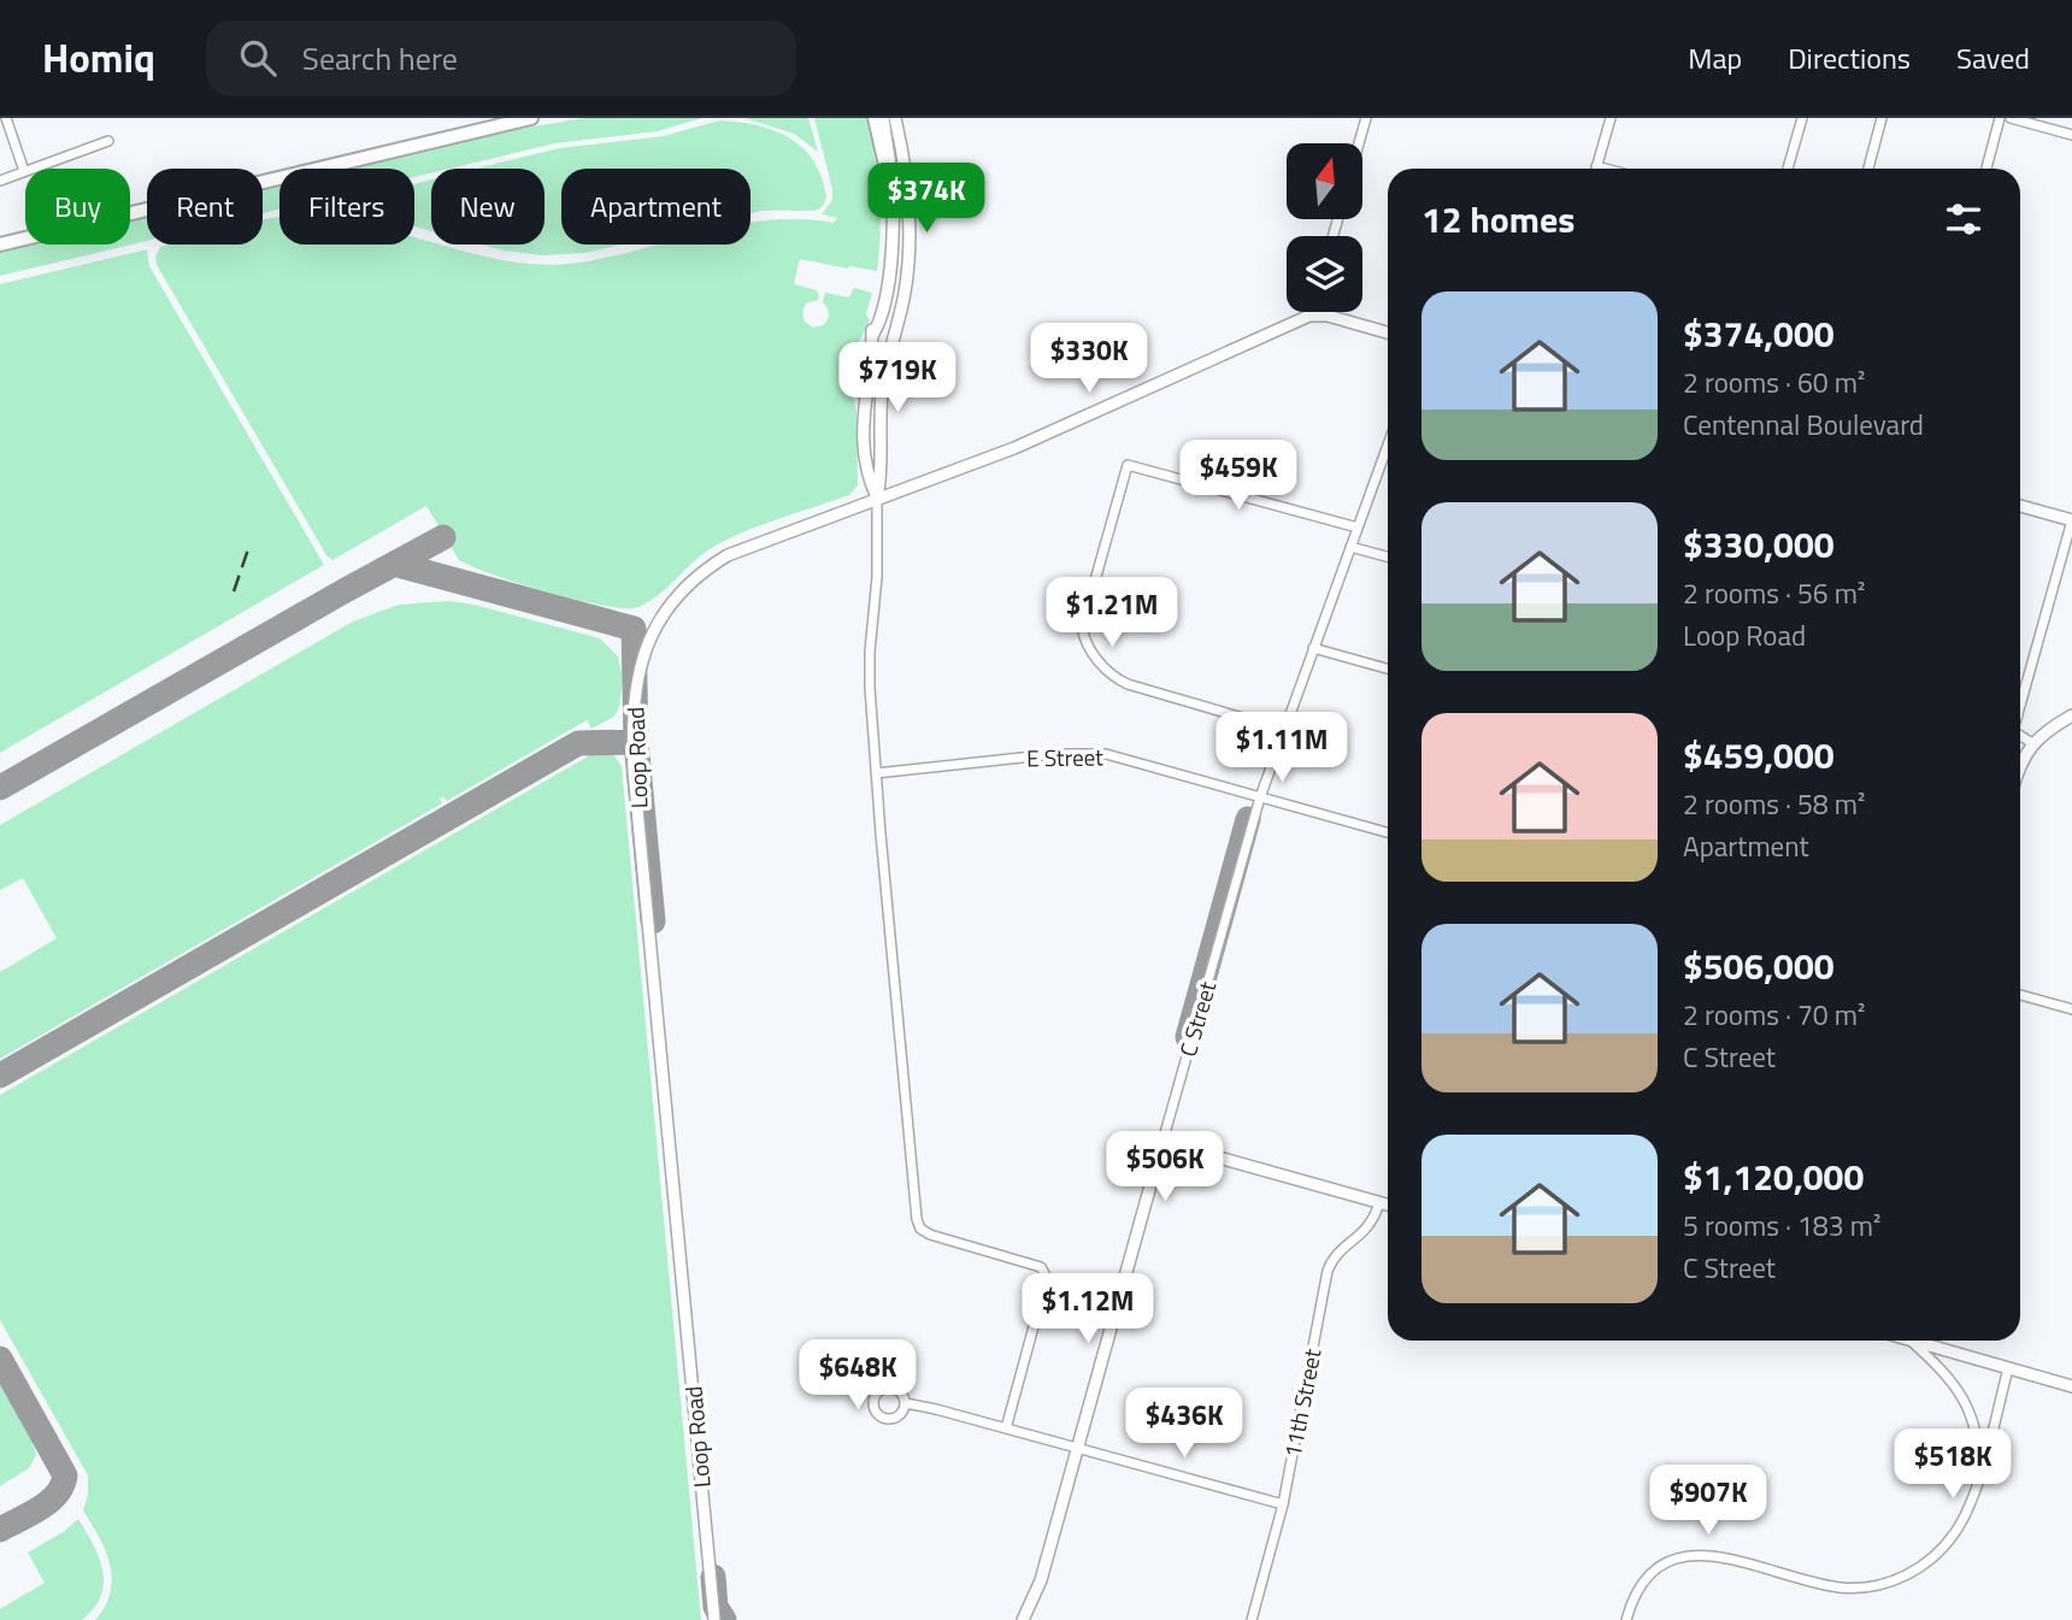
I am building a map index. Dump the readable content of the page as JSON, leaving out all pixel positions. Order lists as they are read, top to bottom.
{
  "streets": {
    "street": [
      "Loop Road",
      "E Street",
      "C Street",
      "11th Street"
    ]
  },
  "crossings": [
    ["E Street", "C Street"]
  ],
  "north": "top",
  "page": {
    "header": "Homiq",
    "search": "Search here",
    "nav": ["Map", "Directions", "Saved"],
    "price": [
      "$374K",
      "$330K",
      "$719K",
      "$459K",
      "$1.21M",
      "$1.11M",
      "$506K",
      "$1.12M",
      "$648K",
      "$436K",
      "$518K",
      "$907K"
    ],
    "chip": [
      "Buy",
      "Rent",
      "Filters",
      "New",
      "Apartment"
    ],
    "heading": "12 homes",
    "list": [
      {
        "name": "$374,000",
        "note": "2 rooms · 60 m² · Centennal Boulevard"
      },
      {
        "name": "$330,000",
        "note": "2 rooms · 56 m² · Loop Road"
      },
      {
        "name": "$459,000",
        "note": "2 rooms · 58 m² · Apartment"
      },
      {
        "name": "$506,000",
        "note": "2 rooms · 70 m² · C Street"
      },
      {
        "name": "$1,120,000",
        "note": "5 rooms · 183 m² · C Street"
      }
    ]
  }
}
